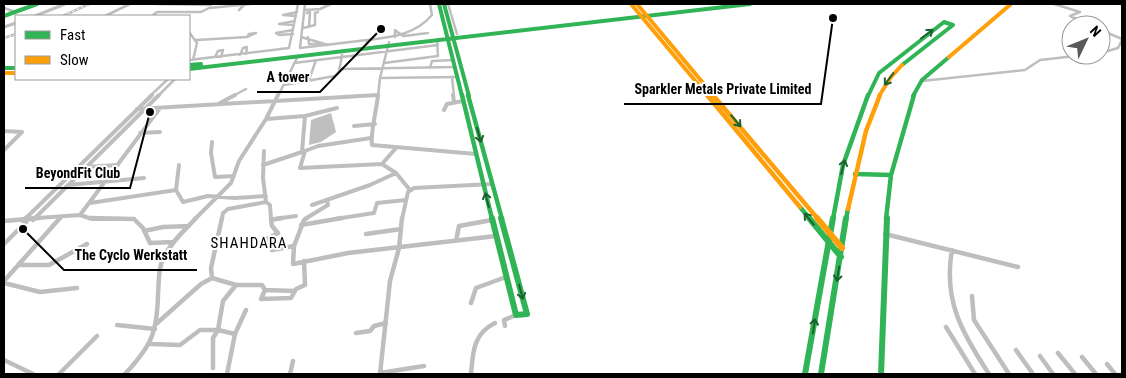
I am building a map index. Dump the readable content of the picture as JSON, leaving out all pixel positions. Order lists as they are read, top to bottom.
{
  "districts": ["SHAHDARA"],
  "places": [
    "Sparkler Metals Private Limited",
    "A tower",
    "BeyondFit Club",
    "The Cyclo Werkstatt"
  ],
  "legend": ["Fast", "Slow"],
  "north": "top right"
}
